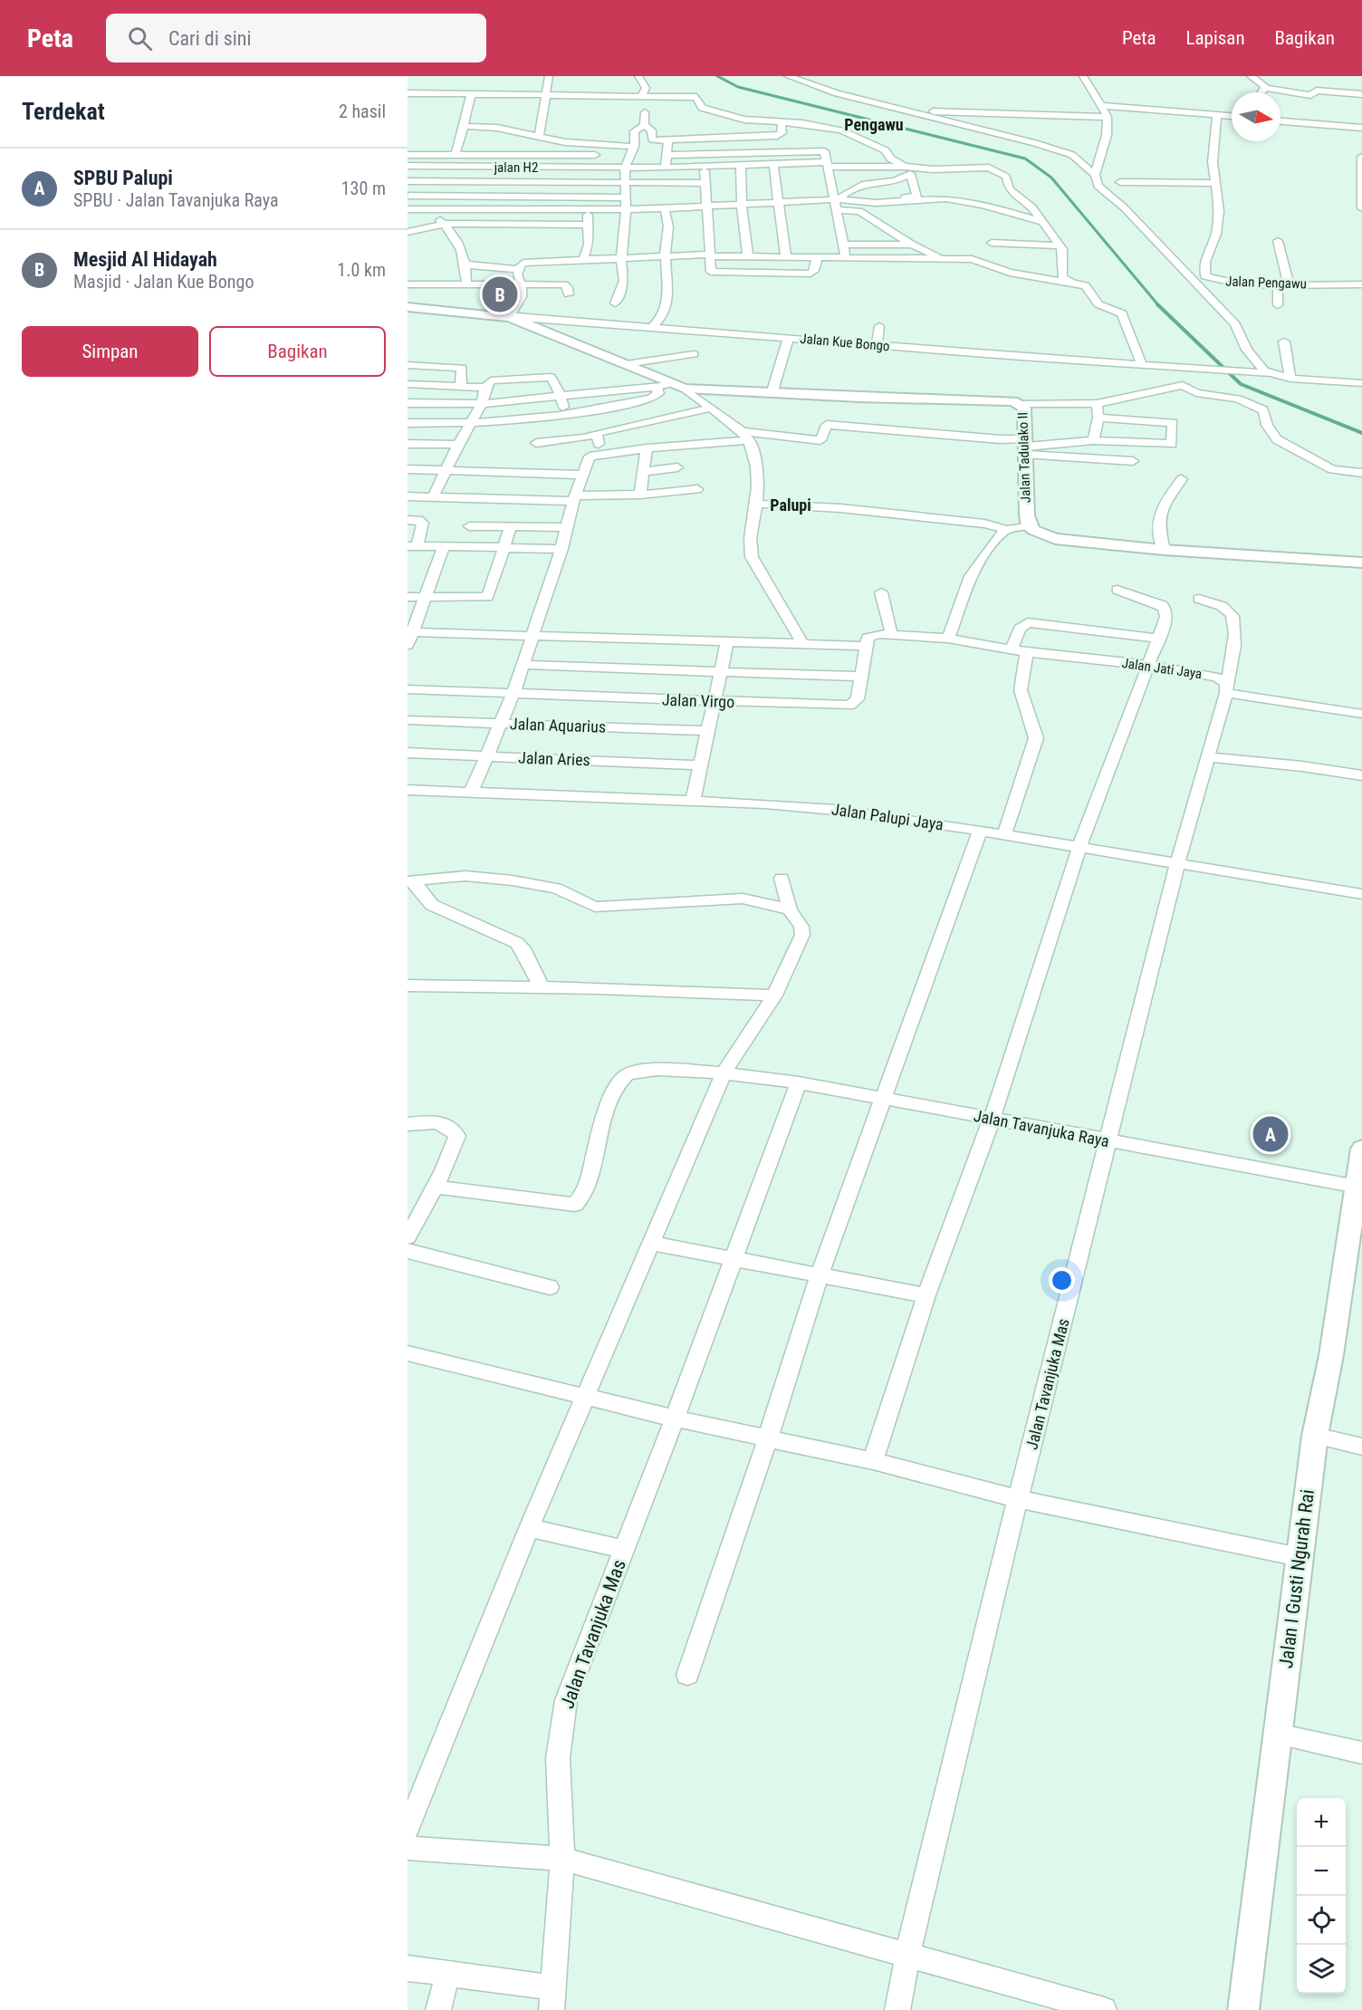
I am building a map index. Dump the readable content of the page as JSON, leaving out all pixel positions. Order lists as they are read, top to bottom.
{
  "streets": {
    "main road": ["Jalan Tadulako II", "Jalan I Gusti Ngurah Rai"],
    "street": [
      "jalan H2",
      "Jalan Pengawu",
      "Jalan Kue Bongo",
      "Jalan Jati Jaya",
      "Jalan Virgo",
      "Jalan Aquarius",
      "Jalan Aries",
      "Jalan Palupi Jaya",
      "Jalan Tavanjuka Raya",
      "Jalan Tavanjuka Mas"
    ]
  },
  "crossings": [
    ["Jalan Kue Bongo", "Jalan Tadulako II"],
    ["Jalan Jati Jaya", "Jalan Tavanjuka Mas"],
    ["Jalan Palupi Jaya", "Jalan Tavanjuka Mas"],
    ["Jalan Tavanjuka Raya", "Jalan Tavanjuka Mas"],
    ["Jalan Tavanjuka Raya", "Jalan I Gusti Ngurah Rai"]
  ],
  "districts": ["Pengawu", "Palupi"],
  "north": "right",
  "page": {
    "header": "Peta",
    "search": "Cari di sini",
    "nav": ["Peta", "Lapisan", "Bagikan"],
    "heading": ["Terdekat", "2 hasil"],
    "list": [
      {
        "mark": "A",
        "name": "SPBU Palupi",
        "note": "SPBU · Jalan Tavanjuka Raya",
        "value": "130 m"
      },
      {
        "mark": "B",
        "name": "Mesjid Al Hidayah",
        "note": "Masjid · Jalan Kue Bongo",
        "value": "1.0 km"
      }
    ],
    "pins": ["B", "A"],
    "buttons": ["Simpan", "Bagikan"],
    "map_buttons": ["+", "−"]
  }
}
